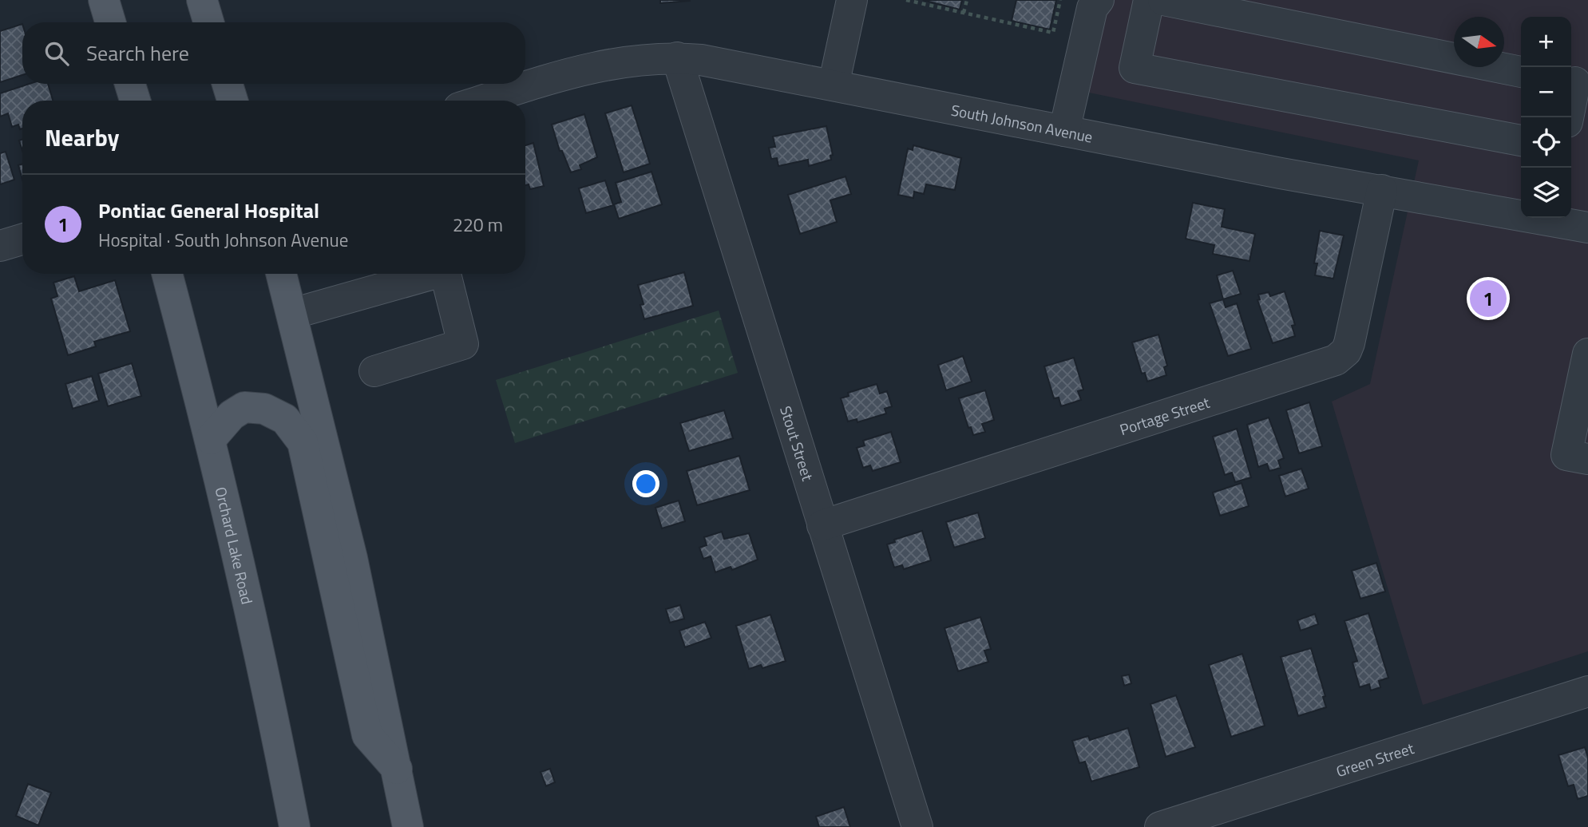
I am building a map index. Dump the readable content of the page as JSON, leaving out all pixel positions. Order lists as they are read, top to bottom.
{
  "streets": {
    "main road": ["Orchard Lake Road"],
    "street": [
      "South Johnson Avenue",
      "Portage Street",
      "Stout Street",
      "Green Street"
    ]
  },
  "crossings": [
    ["South Johnson Avenue", "Portage Street"],
    ["South Johnson Avenue", "Stout Street"],
    ["Portage Street", "Stout Street"]
  ],
  "north": "right",
  "page": {
    "map_buttons": ["+", "−"],
    "search": "Search here",
    "heading": "Nearby",
    "list": [
      {
        "mark": "1",
        "name": "Pontiac General Hospital",
        "note": "Hospital · South Johnson Avenue",
        "value": "220 m"
      }
    ],
    "pins": "1"
  }
}
